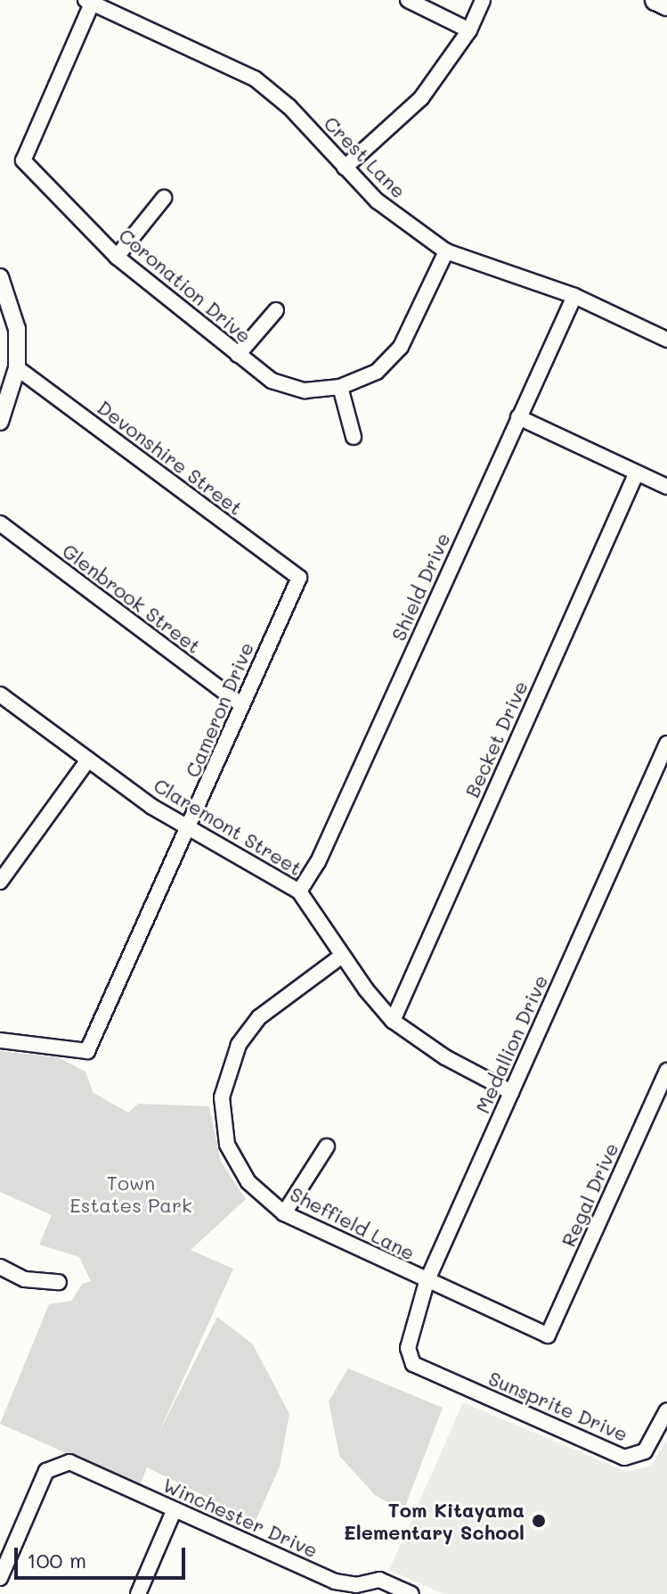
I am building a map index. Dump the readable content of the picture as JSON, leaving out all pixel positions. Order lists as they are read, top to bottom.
{
  "streets": {
    "street": [
      "Crest Lane",
      "Coronation Drive",
      "Devonshire Street",
      "Shield Drive",
      "Glenbrook Street",
      "Cameron Drive",
      "Becket Drive",
      "Claremont Street",
      "Medallion Drive",
      "Regal Drive",
      "Sheffield Lane",
      "Sunsprite Drive",
      "Winchester Drive"
    ]
  },
  "crossings": [
    ["Crest Lane", "Coronation Drive"],
    ["Crest Lane", "Shield Drive"],
    ["Devonshire Street", "Cameron Drive"],
    ["Shield Drive", "Claremont Street"],
    ["Glenbrook Street", "Cameron Drive"],
    ["Cameron Drive", "Claremont Street"],
    ["Becket Drive", "Claremont Street"],
    ["Claremont Street", "Medallion Drive"],
    ["Claremont Street", "Sheffield Lane"],
    ["Medallion Drive", "Sheffield Lane"],
    ["Medallion Drive", "Sunsprite Drive"],
    ["Regal Drive", "Sheffield Lane"]
  ],
  "parks": ["Town Estates Park"],
  "places": ["Tom Kitayama Elementary School"],
  "scale_bar": "100 m"
}
